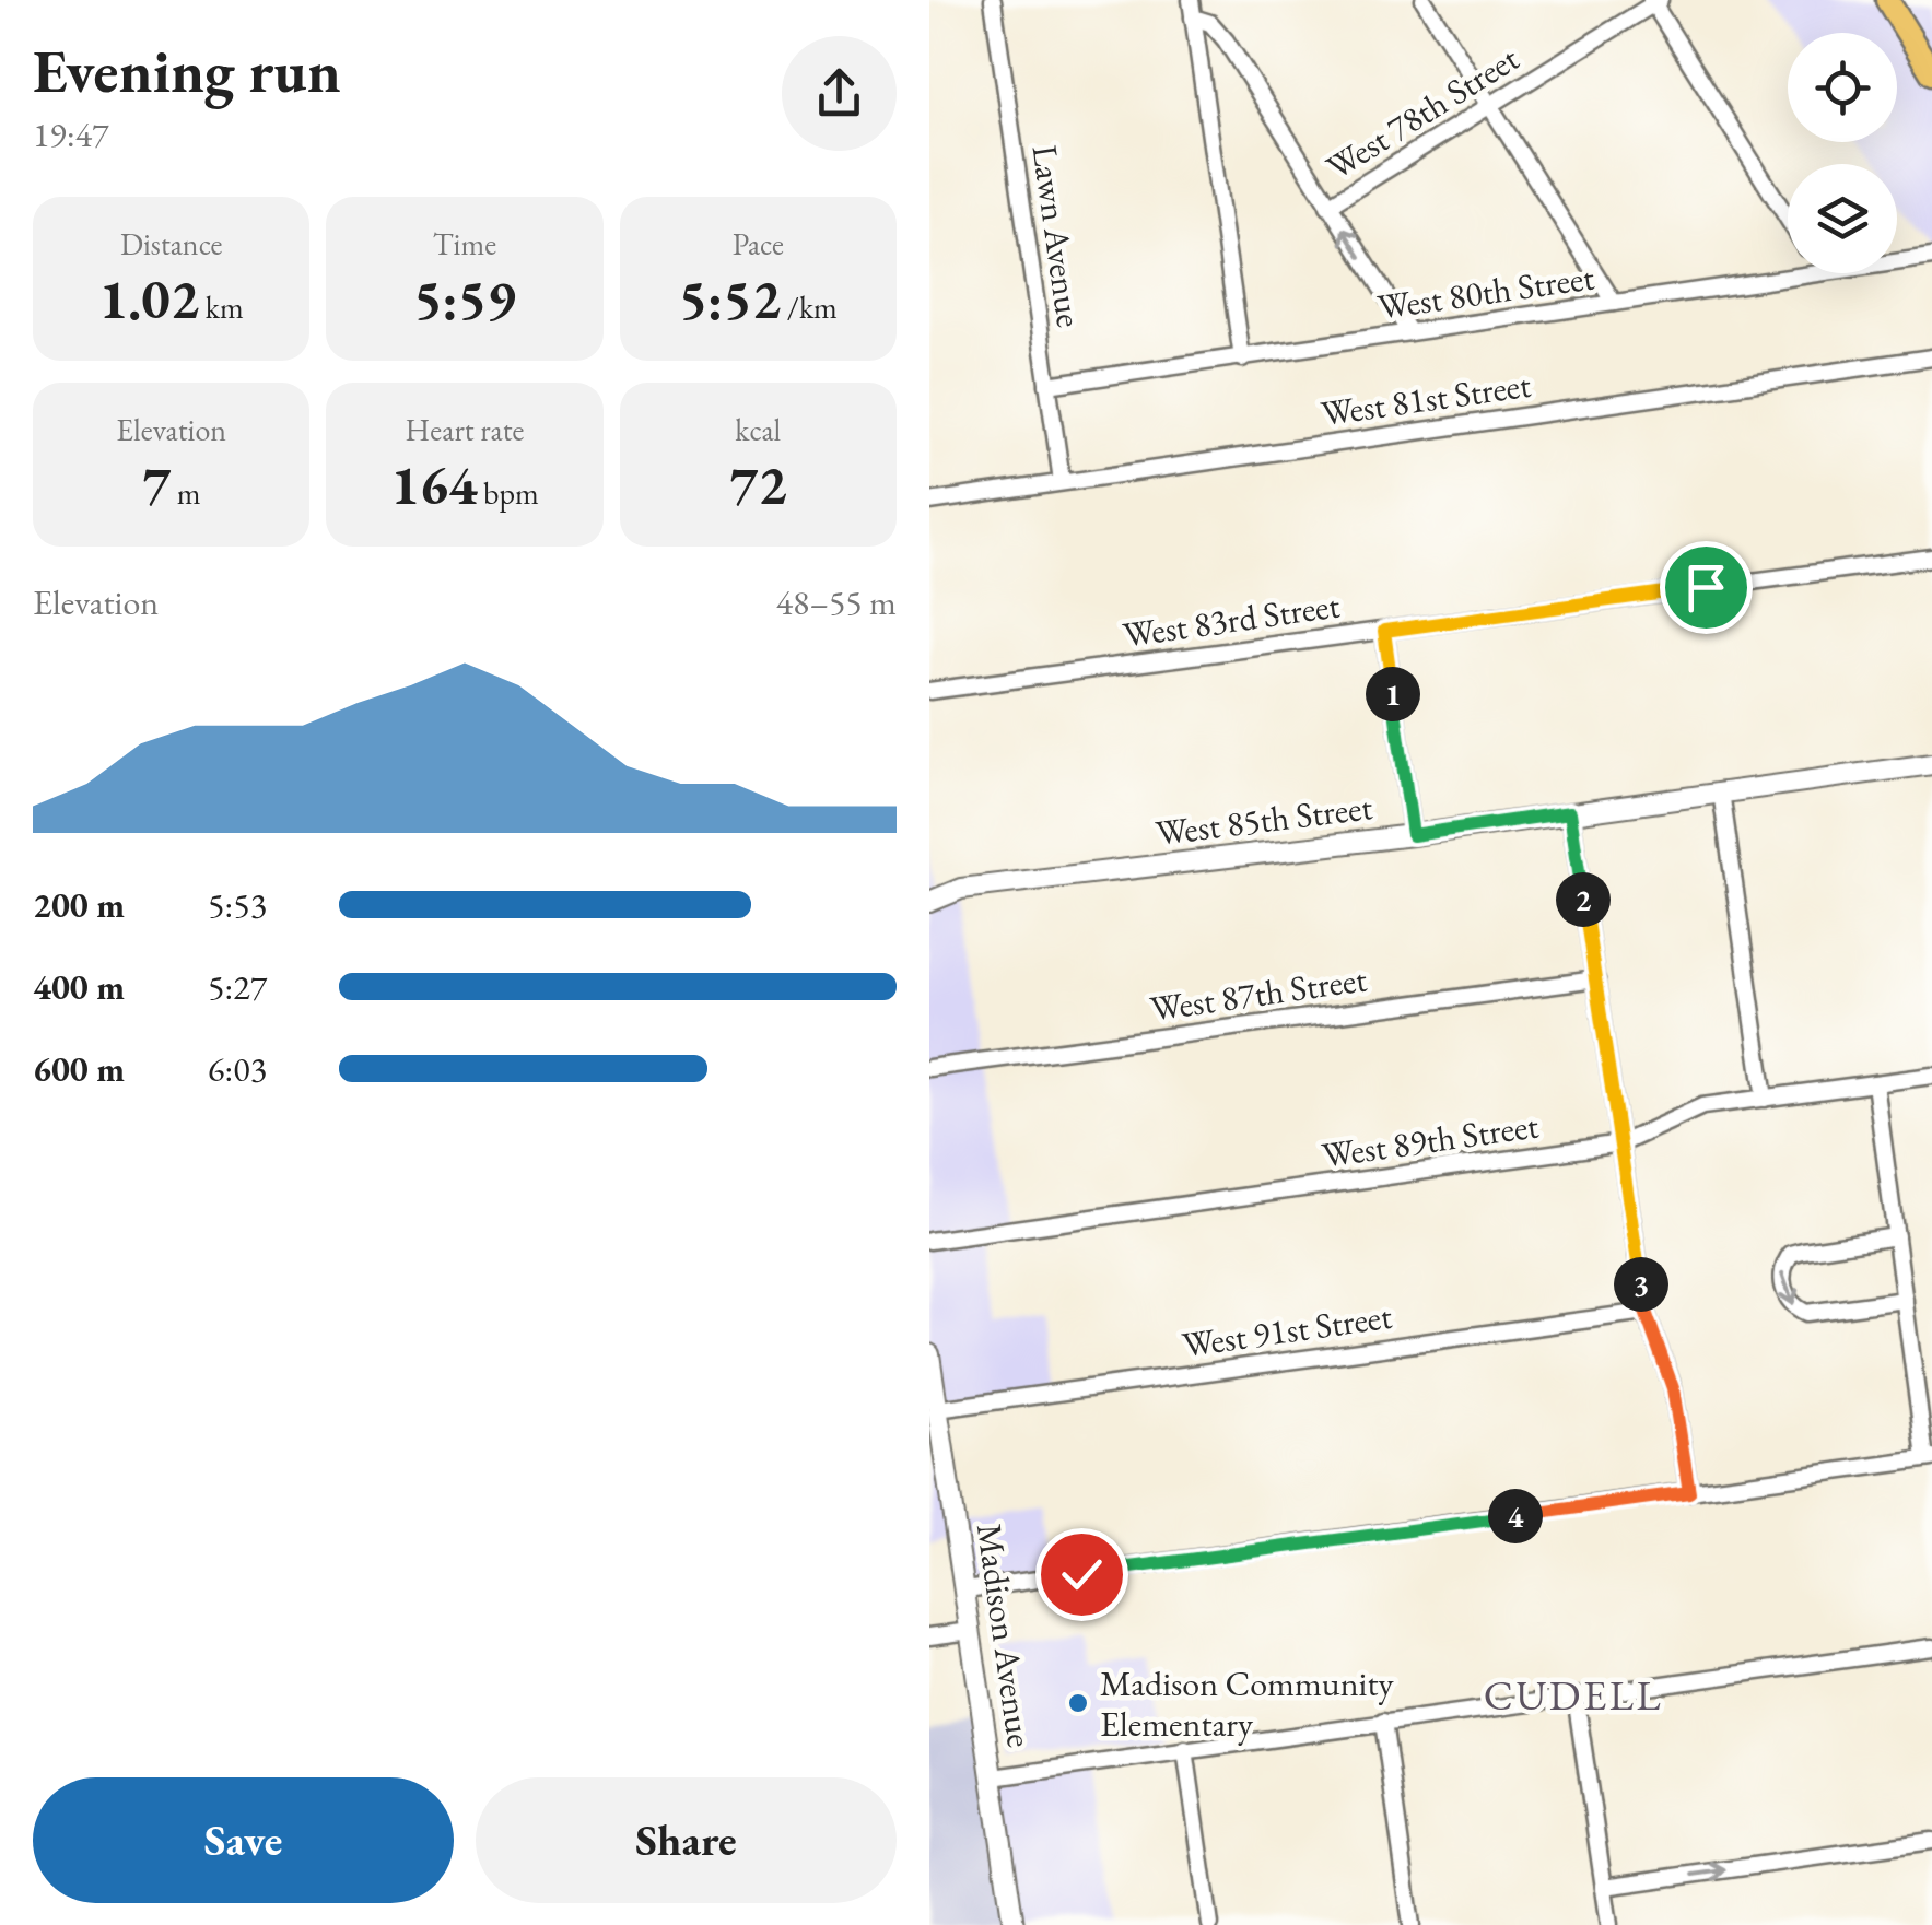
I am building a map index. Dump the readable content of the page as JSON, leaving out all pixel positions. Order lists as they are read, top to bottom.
{
  "streets": {
    "street": [
      "West 78th Street",
      "Lawn Avenue",
      "West 80th Street",
      "West 81st Street",
      "West 83rd Street",
      "West 85th Street",
      "West 87th Street",
      "West 89th Street",
      "West 91st Street",
      "Madison Avenue"
    ]
  },
  "crossings": [
    ["Lawn Avenue", "West 80th Street"],
    ["Lawn Avenue", "West 81st Street"],
    ["West 91st Street", "Madison Avenue"]
  ],
  "districts": ["CUDELL"],
  "places": ["Madison Community Elementary"],
  "page": {
    "heading": ["Evening run", "19:47"],
    "stats": [
      ["Distance", "1.02 km"],
      ["Time", "5:59"],
      ["Pace", "5:52 /km"],
      ["Elevation", "7 m"],
      ["Heart rate", "164 bpm"],
      ["kcal", "72"]
    ],
    "chart": ["Elevation", "48–55 m"],
    "pins": [
      "1",
      "2",
      "3",
      "4"
    ],
    "list": [
      {
        "name": "200 m",
        "note": "5:53"
      },
      {
        "name": "400 m",
        "note": "5:27"
      },
      {
        "name": "600 m",
        "note": "6:03"
      }
    ],
    "buttons": ["Save", "Share"]
  }
}
